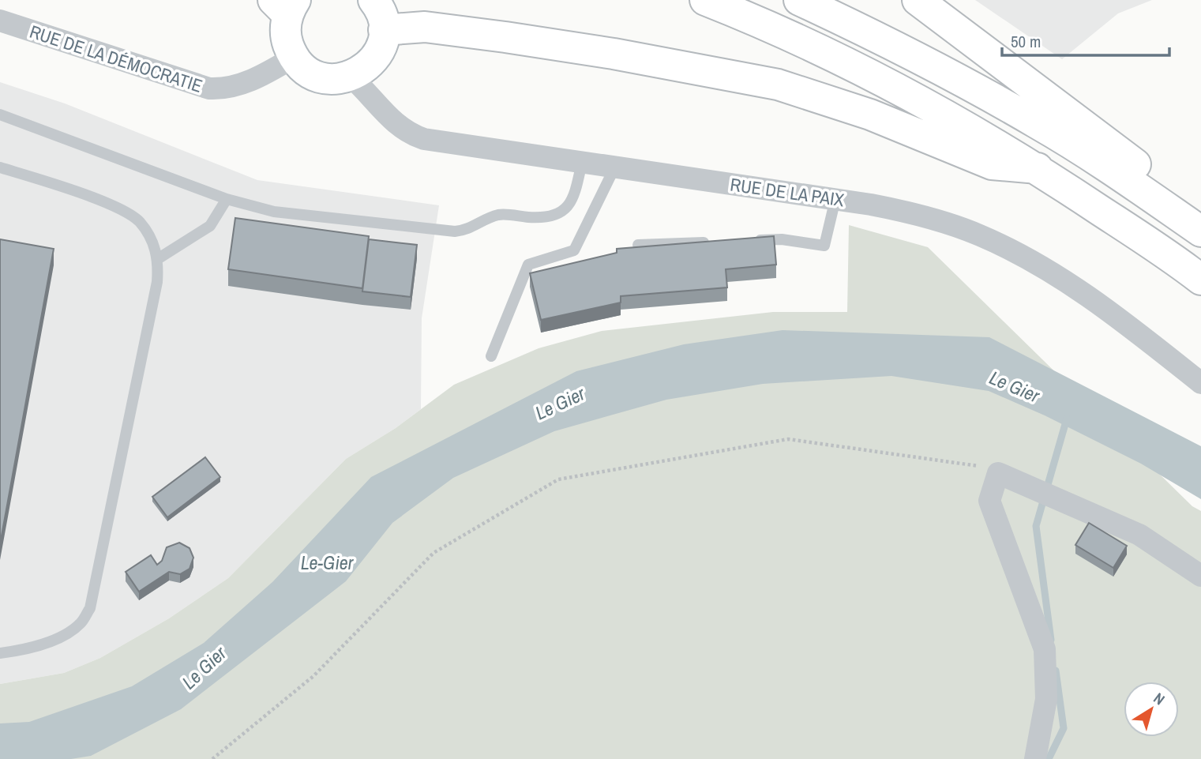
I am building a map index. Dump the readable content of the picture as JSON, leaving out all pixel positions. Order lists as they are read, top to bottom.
{
  "streets": {
    "street": ["RUE DE LA DÉMOCRATIE", "RUE DE LA PAIX"]
  },
  "water": ["Le Gier", "Le-Gier"],
  "scale_bar": "50 m",
  "north": "top right"
}
